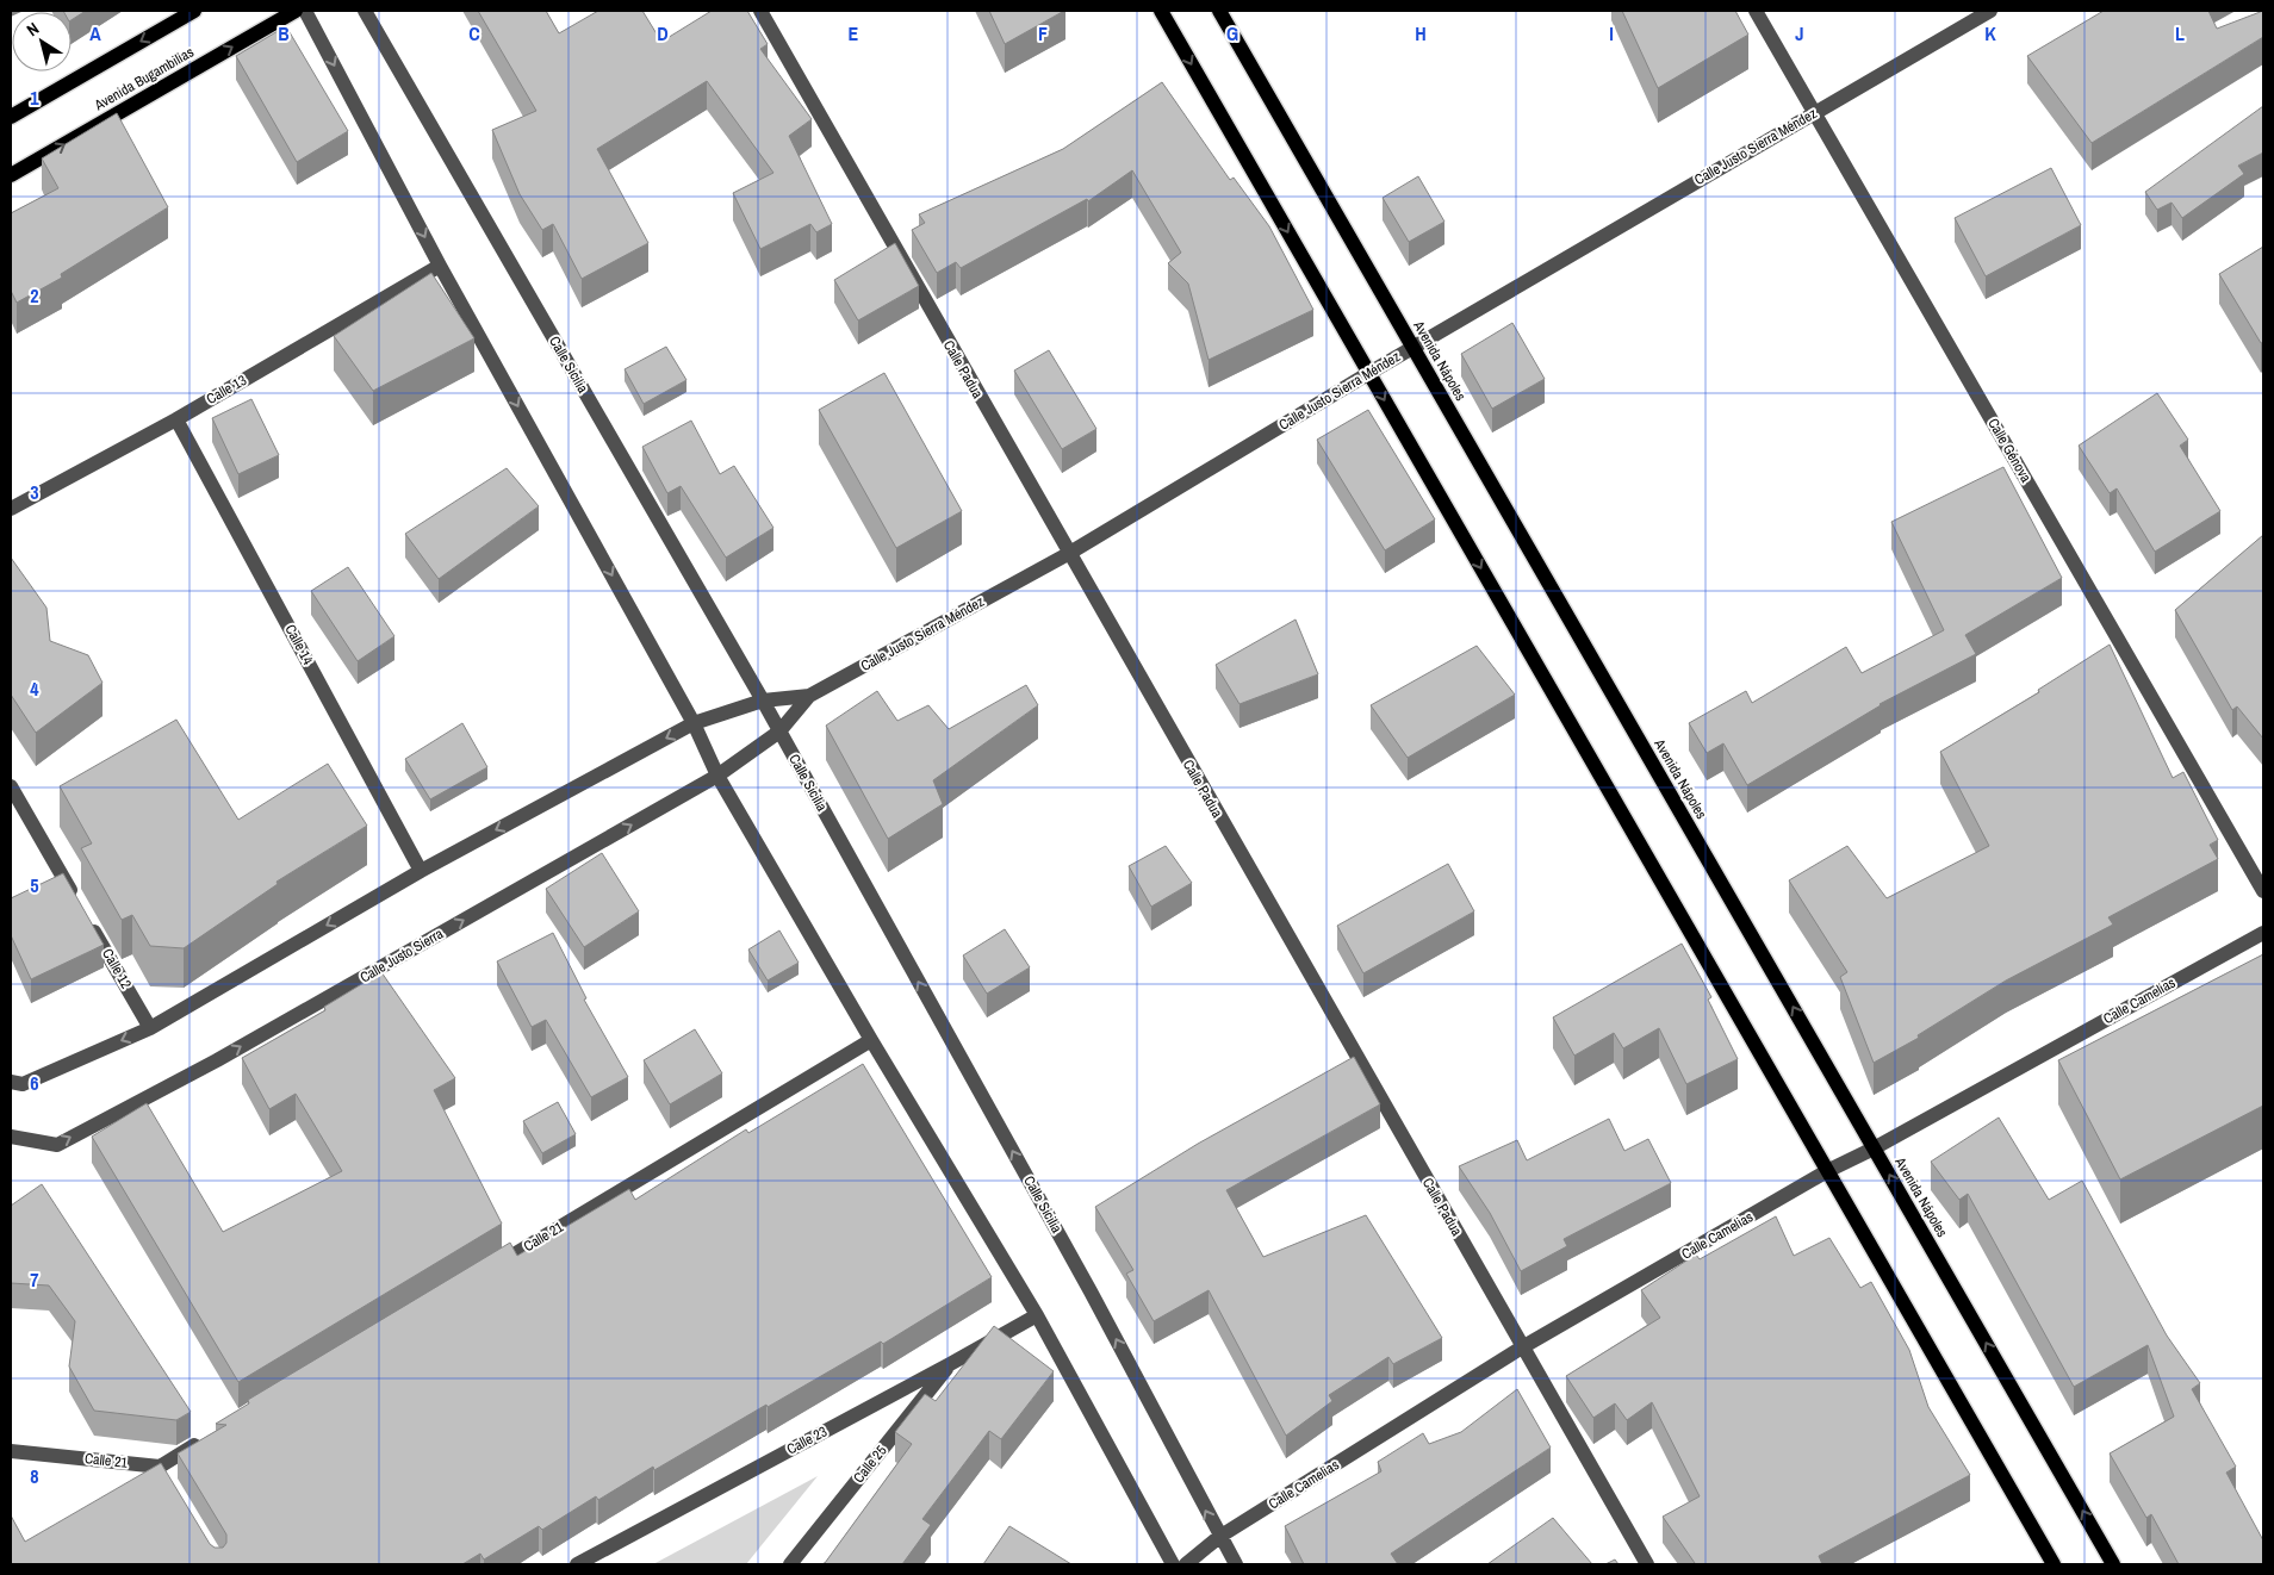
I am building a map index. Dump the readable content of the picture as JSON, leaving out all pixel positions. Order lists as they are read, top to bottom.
{
  "streets": {
    "main road": ["Avenida Bugambilias", "Avenida Nápoles"],
    "street": [
      "Calle Justo Sierra Méndez",
      "Calle Sicilia",
      "Calle Padua",
      "Calle 13",
      "Calle Génova",
      "Calle 14",
      "Calle Justo Sierra",
      "Calle 12",
      "Calle Camelias",
      "Calle 21",
      "Calle 23",
      "Calle 25"
    ]
  },
  "crossings": [
    ["Calle Justo Sierra Méndez", "Avenida Nápoles"],
    ["Calle Justo Sierra Méndez", "Calle Sicilia"],
    ["Calle Justo Sierra Méndez", "Calle Padua"],
    ["Calle Justo Sierra Méndez", "Calle Génova"],
    ["Calle Justo Sierra Méndez", "Calle Justo Sierra"],
    ["Avenida Nápoles", "Calle Camelias"],
    ["Calle Sicilia", "Calle Justo Sierra"],
    ["Calle Sicilia", "Calle Camelias"],
    ["Calle Padua", "Calle Camelias"],
    ["Calle 13", "Calle 14"],
    ["Calle 23", "Calle 25"]
  ],
  "north": "top left",
  "grid": {
    "columns": [
      "A",
      "B",
      "C",
      "D",
      "E",
      "F",
      "G",
      "H",
      "I",
      "J",
      "K",
      "L"
    ],
    "rows": [
      "1",
      "2",
      "3",
      "4",
      "5",
      "6",
      "7",
      "8"
    ]
  }
}
